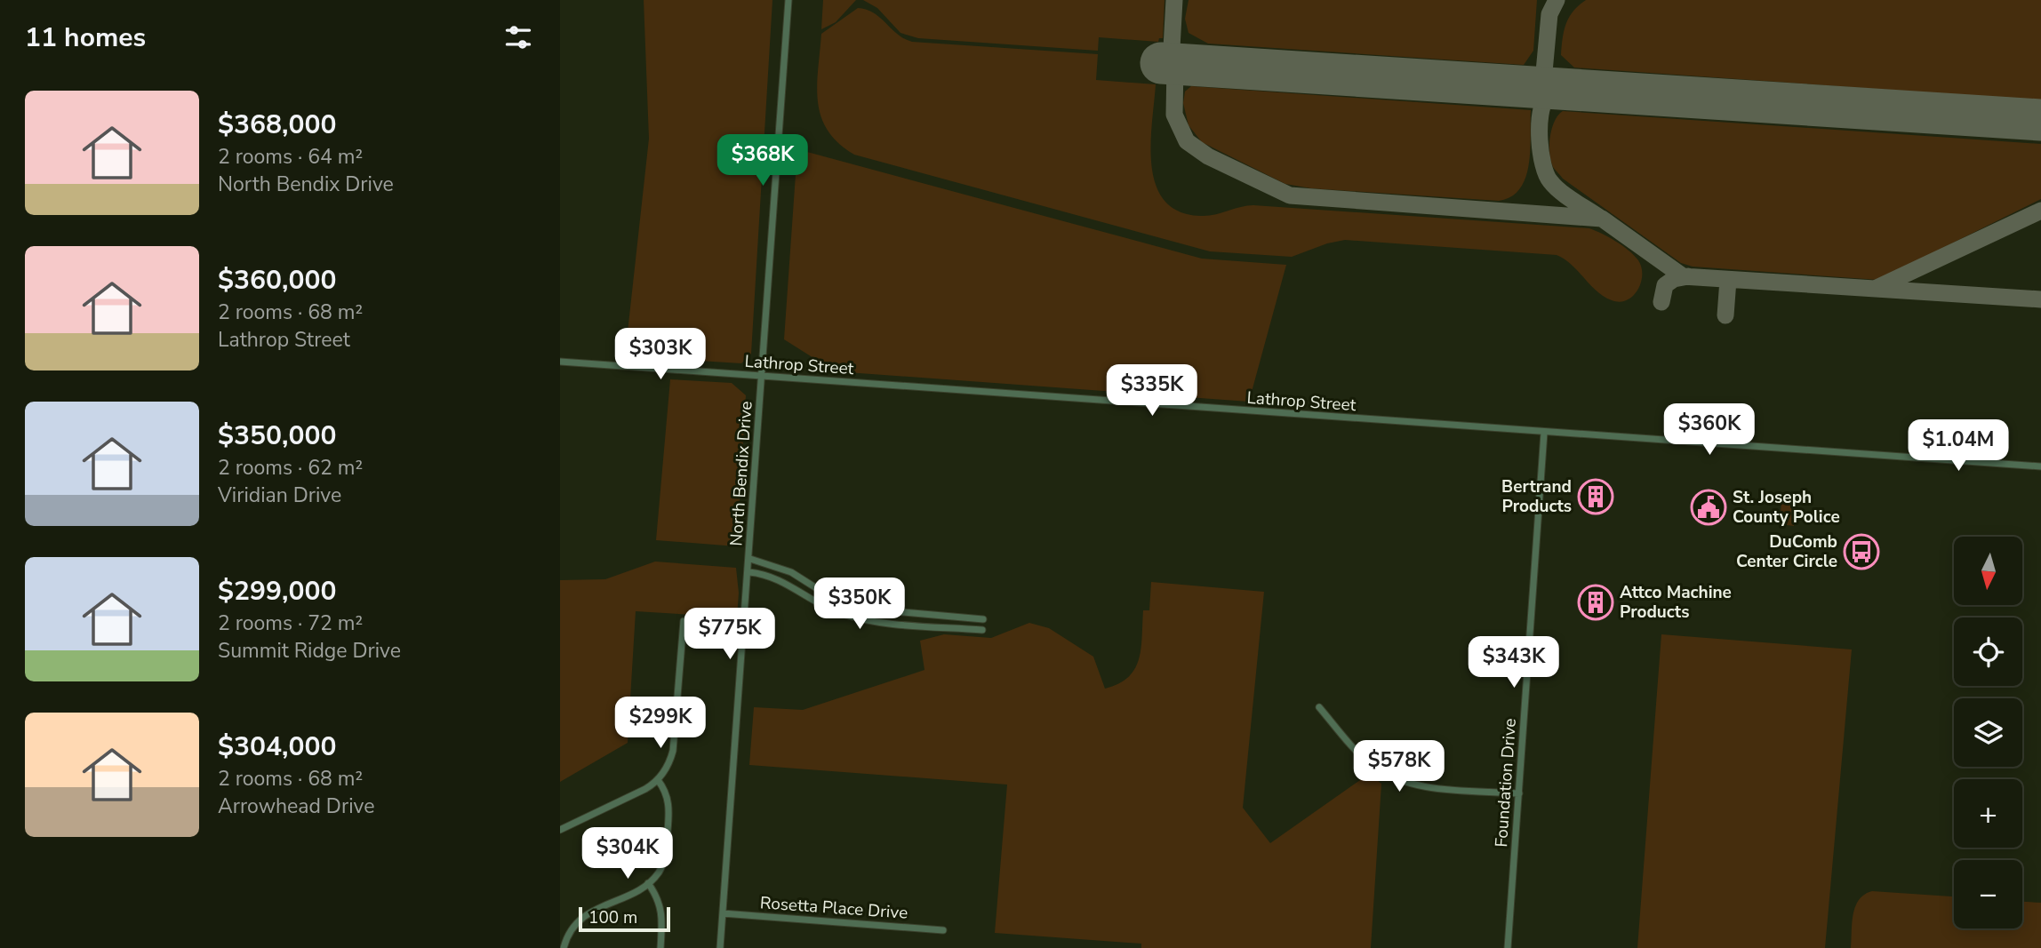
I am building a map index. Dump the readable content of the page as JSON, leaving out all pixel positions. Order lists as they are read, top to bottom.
{
  "streets": {
    "street": [
      "Lathrop Street",
      "North Bendix Drive",
      "Foundation Drive",
      "Rosetta Place Drive"
    ]
  },
  "crossings": [
    ["Lathrop Street", "North Bendix Drive"],
    ["Lathrop Street", "Foundation Drive"],
    ["North Bendix Drive", "Rosetta Place Drive"]
  ],
  "places": {
    "building": ["Bertrand Products", "Attco Machine Products"],
    "public building": ["St. Joseph County Police"],
    "bus stop": ["DuComb Center Circle"]
  },
  "scale_bar": "100 m",
  "north": "bottom",
  "page": {
    "heading": "11 homes",
    "list": [
      {
        "name": "$368,000",
        "note": "2 rooms · 64 m² · North Bendix Drive"
      },
      {
        "name": "$360,000",
        "note": "2 rooms · 68 m² · Lathrop Street"
      },
      {
        "name": "$350,000",
        "note": "2 rooms · 62 m² · Viridian Drive"
      },
      {
        "name": "$299,000",
        "note": "2 rooms · 72 m² · Summit Ridge Drive"
      },
      {
        "name": "$304,000",
        "note": "2 rooms · 68 m² · Arrowhead Drive"
      }
    ],
    "price": [
      "$368K",
      "$303K",
      "$335K",
      "$360K",
      "$1.04M",
      "$350K",
      "$775K",
      "$343K",
      "$299K",
      "$578K",
      "$304K"
    ],
    "map_buttons": ["+", "−"],
    "scale": "100 m"
  }
}
